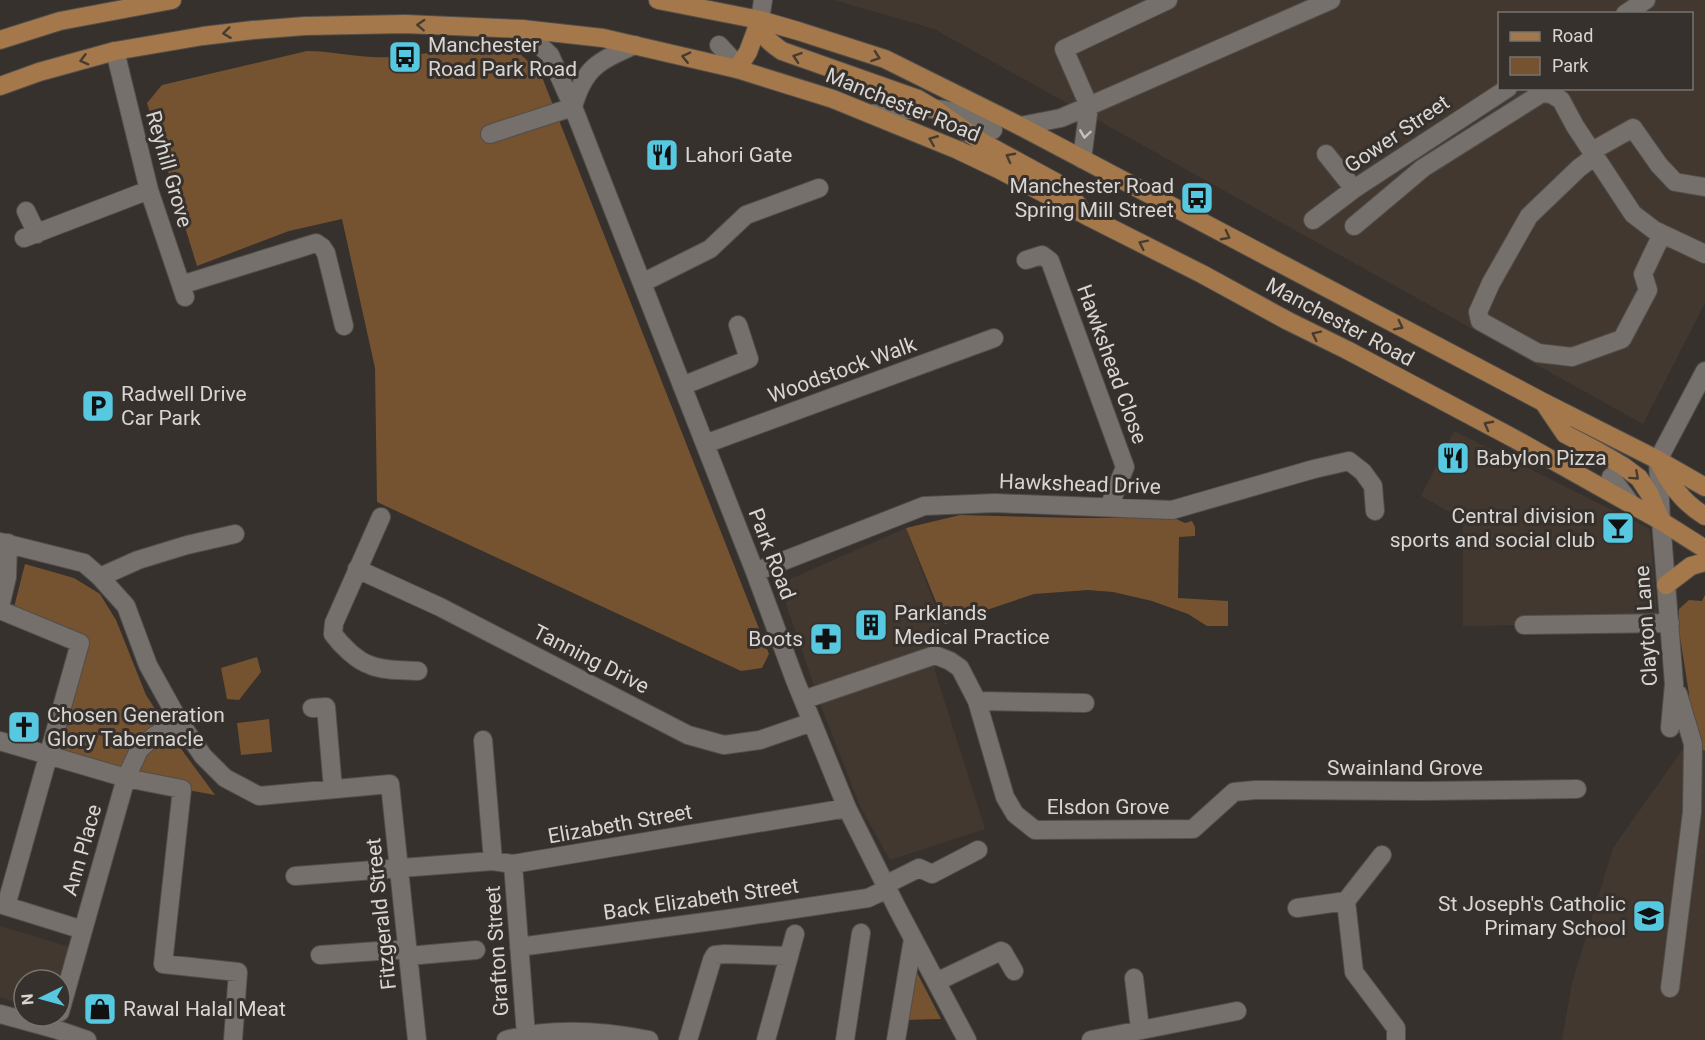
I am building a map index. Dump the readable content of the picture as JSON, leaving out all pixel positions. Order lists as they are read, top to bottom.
{
  "streets": {
    "main road": ["Manchester Road"],
    "street": [
      "Gower Street",
      "Reyhill Grove",
      "Hawkshead Close",
      "Woodstock Walk",
      "Hawkshead Drive",
      "Park Road",
      "Clayton Lane",
      "Tanning Drive",
      "Swainland Grove",
      "Elsdon Grove",
      "Elizabeth Street",
      "Ann Place",
      "Back Elizabeth Street",
      "Fitzgerald Street",
      "Grafton Street"
    ]
  },
  "crossings": [
    ["Manchester Road", "Reyhill Grove"],
    ["Manchester Road", "Park Road"],
    ["Manchester Road", "Clayton Lane"],
    ["Hawkshead Close", "Hawkshead Drive"],
    ["Woodstock Walk", "Park Road"],
    ["Hawkshead Drive", "Park Road"],
    ["Park Road", "Tanning Drive"],
    ["Park Road", "Elsdon Grove"],
    ["Park Road", "Elizabeth Street"],
    ["Park Road", "Back Elizabeth Street"],
    ["Swainland Grove", "Elsdon Grove"],
    ["Elizabeth Street", "Fitzgerald Street"],
    ["Elizabeth Street", "Grafton Street"],
    ["Back Elizabeth Street", "Grafton Street"]
  ],
  "places": {
    "bus stop": ["Manchester Road Park Road", "Manchester Road Spring Mill Street"],
    "restaurant": ["Lahori Gate", "Babylon Pizza"],
    "parking": ["Radwell Drive Car Park"],
    "bar": ["Central division sports and social club"],
    "building": ["Parklands Medical Practice"],
    "pharmacy": ["Boots"],
    "church": ["Chosen Generation Glory Tabernacle"],
    "school or university": ["St Joseph's Catholic Primary School"],
    "shop": ["Rawal Halal Meat"]
  },
  "legend": ["Road", "Park"],
  "north": "left"
}
